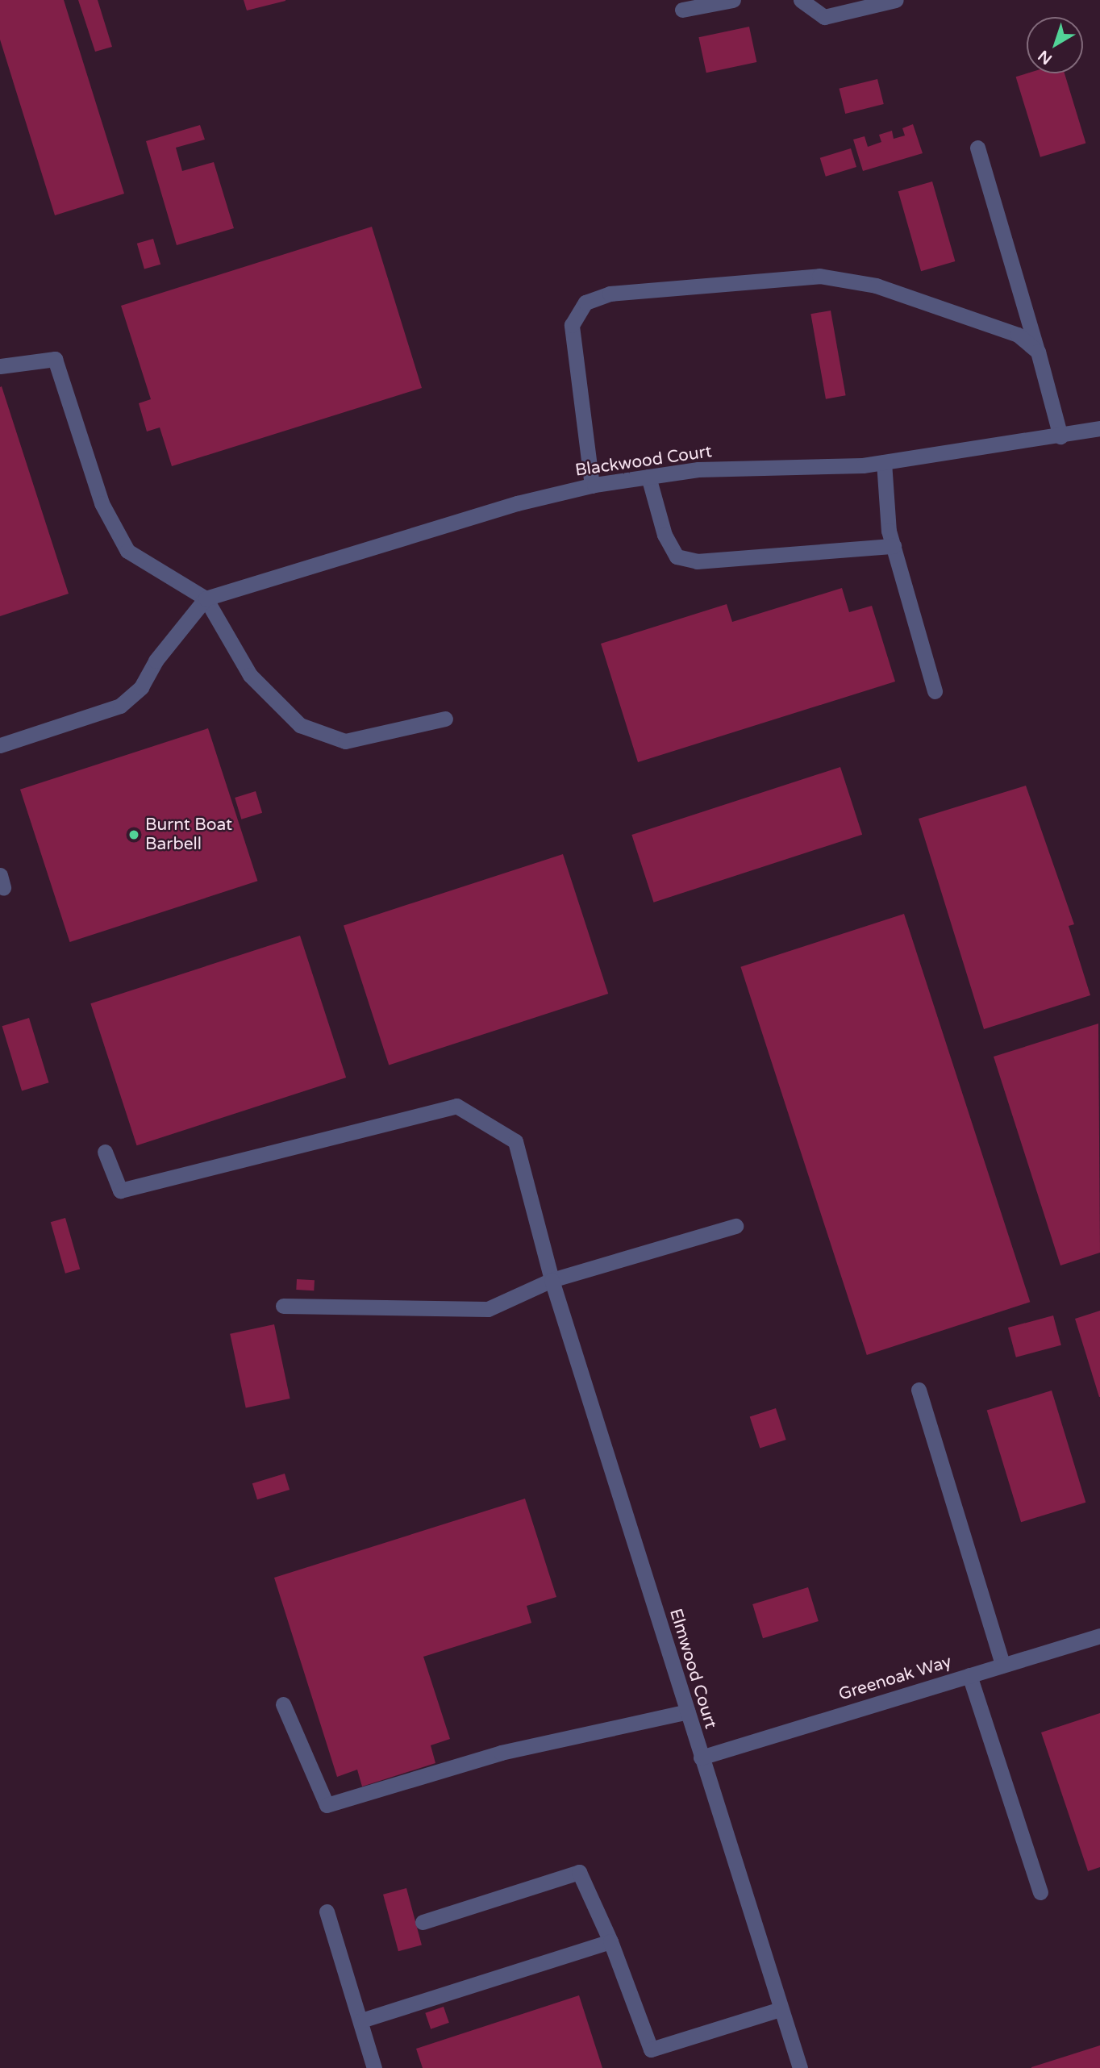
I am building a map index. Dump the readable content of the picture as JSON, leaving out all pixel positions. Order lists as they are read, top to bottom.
{
  "streets": {
    "street": ["Blackwood Court", "Elmwood Court", "Greenoak Way"]
  },
  "crossings": [
    ["Elmwood Court", "Greenoak Way"]
  ],
  "places": ["Burnt Boat Barbell"],
  "north": "bottom left"
}
